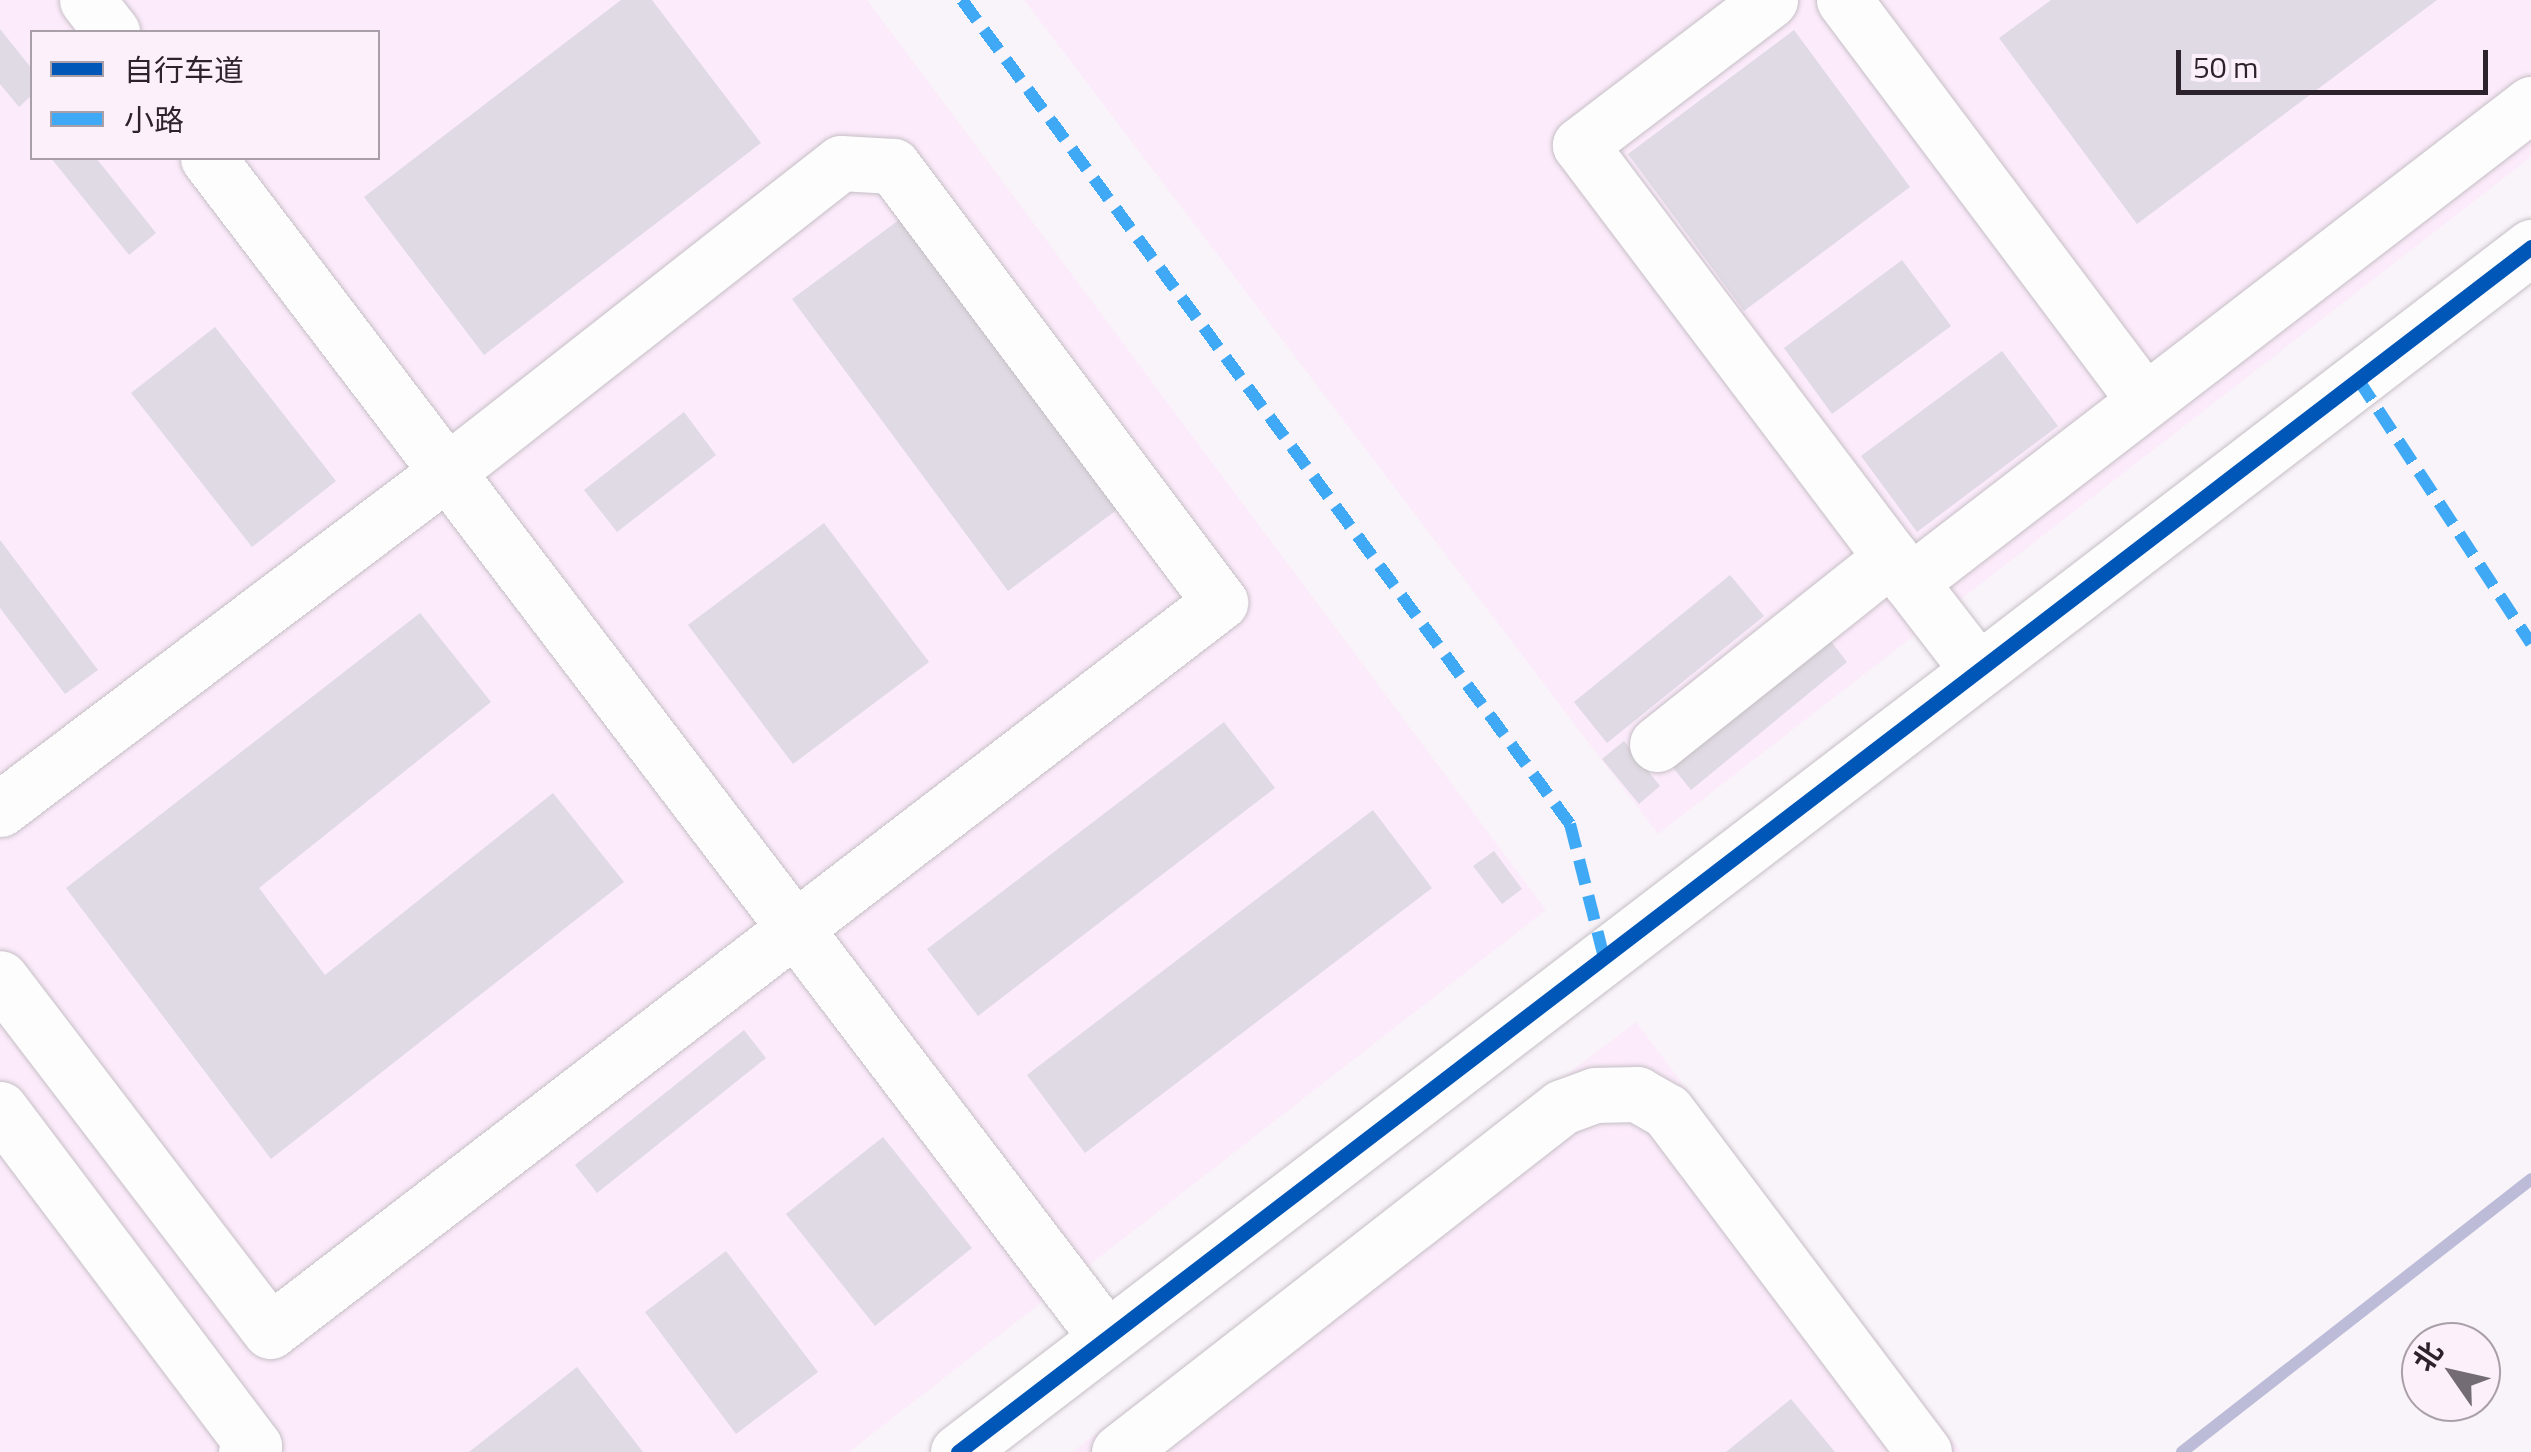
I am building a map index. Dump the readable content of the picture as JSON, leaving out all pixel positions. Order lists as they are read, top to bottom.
{
  "legend": ["自行车道", "小路"],
  "scale_bar": "50 m",
  "north": "top left"
}
